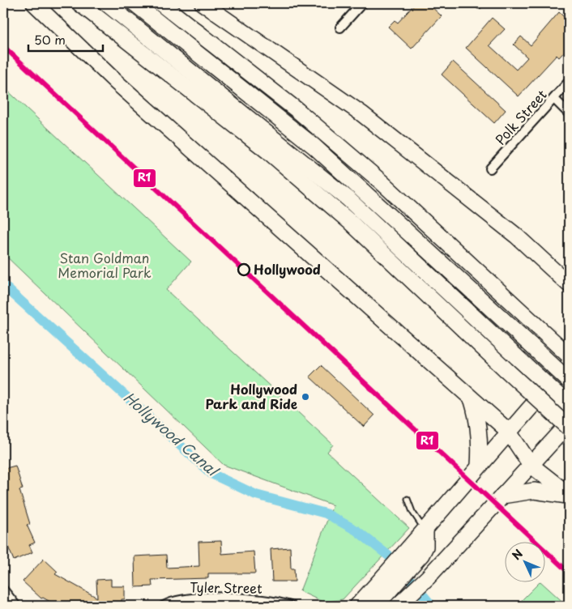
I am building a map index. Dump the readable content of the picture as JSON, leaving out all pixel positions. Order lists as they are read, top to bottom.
{
  "streets": {
    "street": ["Polk Street", "Tyler Street"]
  },
  "water": ["Hollywood Canal"],
  "parks": ["Stan Goldman Memorial Park"],
  "places": ["Hollywood", "Hollywood Park and Ride"],
  "lines": ["transit line R1"],
  "scale_bar": "50 m",
  "north": "top left"
}
